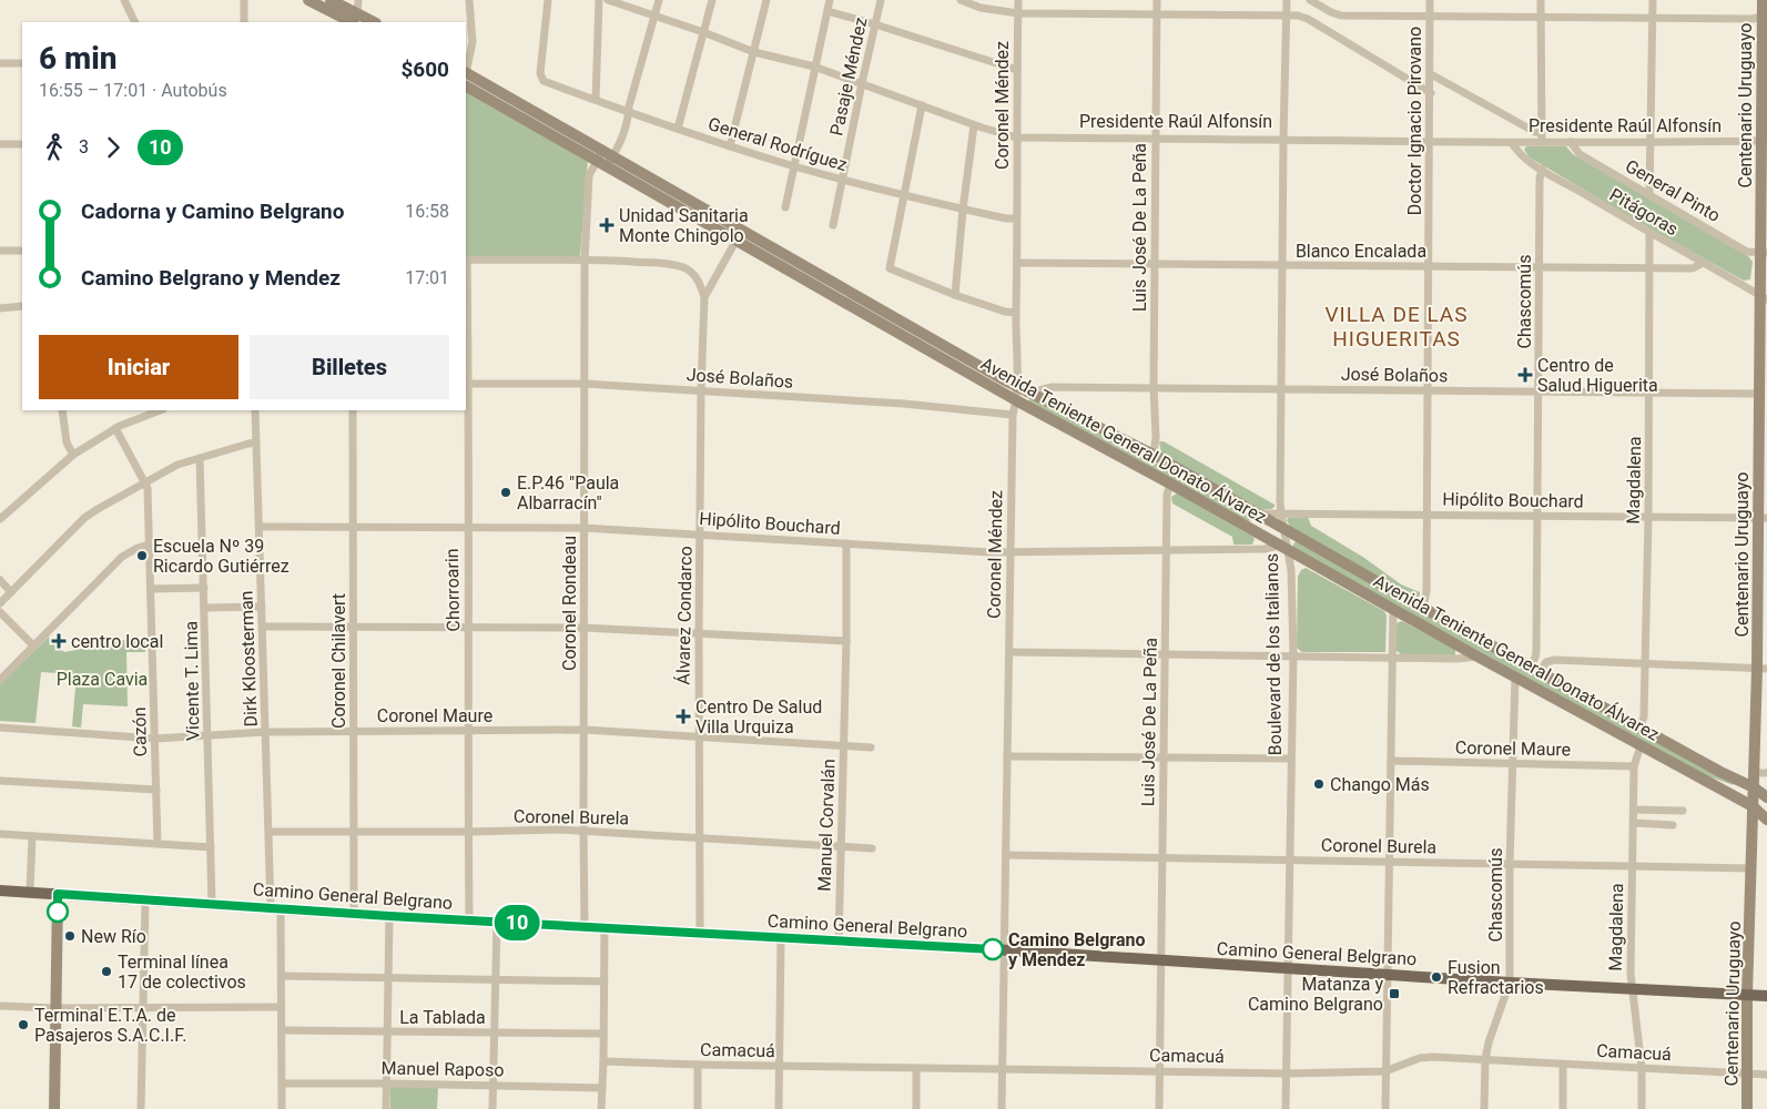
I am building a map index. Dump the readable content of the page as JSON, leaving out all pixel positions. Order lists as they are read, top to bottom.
{
  "streets": {
    "main road": ["Centenario Uruguayo", "Avenida Teniente General Donato Álvarez", "Camino General Belgrano"],
    "street": [
      "Pasaje Méndez",
      "Coronel Méndez",
      "Presidente Raúl Alfonsín",
      "Doctor Ignacio Pirovano",
      "General Rodríguez",
      "General Pinto",
      "Pitágoras",
      "Luis José De La Peña",
      "Blanco Encalada",
      "Chascomús",
      "José Bolaños",
      "Magdalena",
      "Hipólito Bouchard",
      "Chorroarin",
      "Coronel Rondeau",
      "Álvarez Condarco",
      "Boulevard de los Italianos",
      "Dirk Kloosterman",
      "Coronel Chilavert",
      "Vicente T. Lima",
      "Coronel Maure",
      "Cazón",
      "Coronel Burela",
      "Manuel Corvalán",
      "La Tablada",
      "Camacuá",
      "Manuel Raposo"
    ]
  },
  "crossings": [
    ["Pasaje Méndez", "Presidente Raúl Alfonsín"],
    ["Pasaje Méndez", "General Rodríguez"],
    ["Coronel Méndez", "Presidente Raúl Alfonsín"],
    ["Coronel Méndez", "General Rodríguez"],
    ["Coronel Méndez", "Blanco Encalada"],
    ["Coronel Méndez", "José Bolaños"],
    ["Coronel Méndez", "Avenida Teniente General Donato Álvarez"],
    ["Coronel Méndez", "Hipólito Bouchard"],
    ["Coronel Méndez", "Coronel Burela"],
    ["Coronel Méndez", "Camino General Belgrano"],
    ["Coronel Méndez", "Camacuá"],
    ["Centenario Uruguayo", "Presidente Raúl Alfonsín"],
    ["Centenario Uruguayo", "General Pinto"],
    ["Centenario Uruguayo", "Pitágoras"],
    ["Centenario Uruguayo", "José Bolaños"],
    ["Centenario Uruguayo", "Avenida Teniente General Donato Álvarez"],
    ["Centenario Uruguayo", "Hipólito Bouchard"],
    ["Centenario Uruguayo", "Coronel Burela"],
    ["Centenario Uruguayo", "Camino General Belgrano"],
    ["Centenario Uruguayo", "Camacuá"],
    ["Presidente Raúl Alfonsín", "Doctor Ignacio Pirovano"],
    ["Presidente Raúl Alfonsín", "General Pinto"],
    ["Presidente Raúl Alfonsín", "Pitágoras"],
    ["Presidente Raúl Alfonsín", "Luis José De La Peña"],
    ["Presidente Raúl Alfonsín", "Coronel Rondeau"],
    ["Presidente Raúl Alfonsín", "Boulevard de los Italianos"],
    ["Doctor Ignacio Pirovano", "Blanco Encalada"],
    ["Doctor Ignacio Pirovano", "José Bolaños"],
    ["Doctor Ignacio Pirovano", "Avenida Teniente General Donato Álvarez"],
    ["Doctor Ignacio Pirovano", "Hipólito Bouchard"],
    ["General Rodríguez", "Coronel Rondeau"],
    ["Pitágoras", "Blanco Encalada"],
    ["Pitágoras", "Chascomús"],
    ["Pitágoras", "Magdalena"],
    ["Luis José De La Peña", "Blanco Encalada"],
    ["Luis José De La Peña", "José Bolaños"],
    ["Luis José De La Peña", "Avenida Teniente General Donato Álvarez"],
    ["Luis José De La Peña", "Hipólito Bouchard"],
    ["Luis José De La Peña", "Coronel Burela"],
    ["Luis José De La Peña", "Camino General Belgrano"],
    ["Luis José De La Peña", "Camacuá"],
    ["Blanco Encalada", "Chascomús"],
    ["Blanco Encalada", "Magdalena"],
    ["Blanco Encalada", "Boulevard de los Italianos"],
    ["Chascomús", "José Bolaños"],
    ["Chascomús", "Avenida Teniente General Donato Álvarez"],
    ["Chascomús", "Hipólito Bouchard"],
    ["Chascomús", "Coronel Maure"],
    ["Chascomús", "Coronel Burela"],
    ["Chascomús", "Camino General Belgrano"],
    ["Chascomús", "Camacuá"],
    ["José Bolaños", "Avenida Teniente General Donato Álvarez"],
    ["José Bolaños", "Magdalena"],
    ["José Bolaños", "Chorroarin"],
    ["José Bolaños", "Coronel Rondeau"],
    ["José Bolaños", "Álvarez Condarco"],
    ["José Bolaños", "Boulevard de los Italianos"],
    ["Avenida Teniente General Donato Álvarez", "Magdalena"],
    ["Avenida Teniente General Donato Álvarez", "Hipólito Bouchard"],
    ["Avenida Teniente General Donato Álvarez", "Coronel Rondeau"],
    ["Avenida Teniente General Donato Álvarez", "Álvarez Condarco"],
    ["Avenida Teniente General Donato Álvarez", "Boulevard de los Italianos"],
    ["Magdalena", "Hipólito Bouchard"],
    ["Magdalena", "Coronel Maure"],
    ["Magdalena", "Coronel Burela"],
    ["Magdalena", "Camino General Belgrano"],
    ["Magdalena", "Camacuá"],
    ["Hipólito Bouchard", "Chorroarin"],
    ["Hipólito Bouchard", "Coronel Rondeau"],
    ["Hipólito Bouchard", "Álvarez Condarco"],
    ["Hipólito Bouchard", "Boulevard de los Italianos"],
    ["Hipólito Bouchard", "Dirk Kloosterman"],
    ["Hipólito Bouchard", "Coronel Chilavert"],
    ["Hipólito Bouchard", "Manuel Corvalán"],
    ["Chorroarin", "Coronel Maure"],
    ["Chorroarin", "Coronel Burela"],
    ["Chorroarin", "Camino General Belgrano"],
    ["Coronel Rondeau", "Coronel Maure"],
    ["Coronel Rondeau", "Coronel Burela"],
    ["Coronel Rondeau", "Camino General Belgrano"],
    ["Álvarez Condarco", "Coronel Maure"],
    ["Álvarez Condarco", "Coronel Burela"],
    ["Álvarez Condarco", "Camino General Belgrano"],
    ["Boulevard de los Italianos", "Coronel Burela"],
    ["Boulevard de los Italianos", "Camino General Belgrano"],
    ["Boulevard de los Italianos", "Camacuá"],
    ["Dirk Kloosterman", "Coronel Maure"],
    ["Dirk Kloosterman", "Coronel Burela"],
    ["Dirk Kloosterman", "Camino General Belgrano"],
    ["Dirk Kloosterman", "La Tablada"],
    ["Dirk Kloosterman", "Manuel Raposo"],
    ["Coronel Chilavert", "Coronel Maure"],
    ["Coronel Chilavert", "Coronel Burela"],
    ["Coronel Chilavert", "Camino General Belgrano"],
    ["Vicente T. Lima", "Coronel Maure"],
    ["Vicente T. Lima", "Camino General Belgrano"],
    ["Coronel Maure", "Cazón"],
    ["Coronel Maure", "Manuel Corvalán"],
    ["Coronel Burela", "Manuel Corvalán"],
    ["Manuel Corvalán", "Camino General Belgrano"]
  ],
  "districts": ["VILLA DE LAS HIGUERITAS"],
  "parks": ["Plaza Cavia"],
  "places": {
    "health": [
      "Unidad Sanitaria Monte Chingolo",
      "Centro de Salud Higuerita",
      "centro local",
      "Centro De Salud Villa Urquiza"
    ],
    "other": [
      "E.P.46 \"Paula Albarracín\"",
      "Escuela Nº 39 Ricardo Gutiérrez",
      "Chango Más",
      "New Río",
      "Camino Belgrano y Mendez",
      "Terminal línea 17 de colectivos",
      "Fusion Refractarios",
      "Terminal E.T.A. de Pasajeros S.A.C.I.F."
    ],
    "transit": ["Matanza y Camino Belgrano"]
  },
  "lines": ["bus line 10"],
  "page": {
    "on_map": "10",
    "heading": ["6 min", "16:55 – 17:01 · Autobús", "$600"],
    "legs": ["3", "10"],
    "list": [
      {
        "name": "Cadorna y Camino Belgrano",
        "value": "16:58"
      },
      {
        "name": "Camino Belgrano y Mendez",
        "value": "17:01"
      }
    ],
    "buttons": ["Iniciar", "Billetes"]
  }
}
